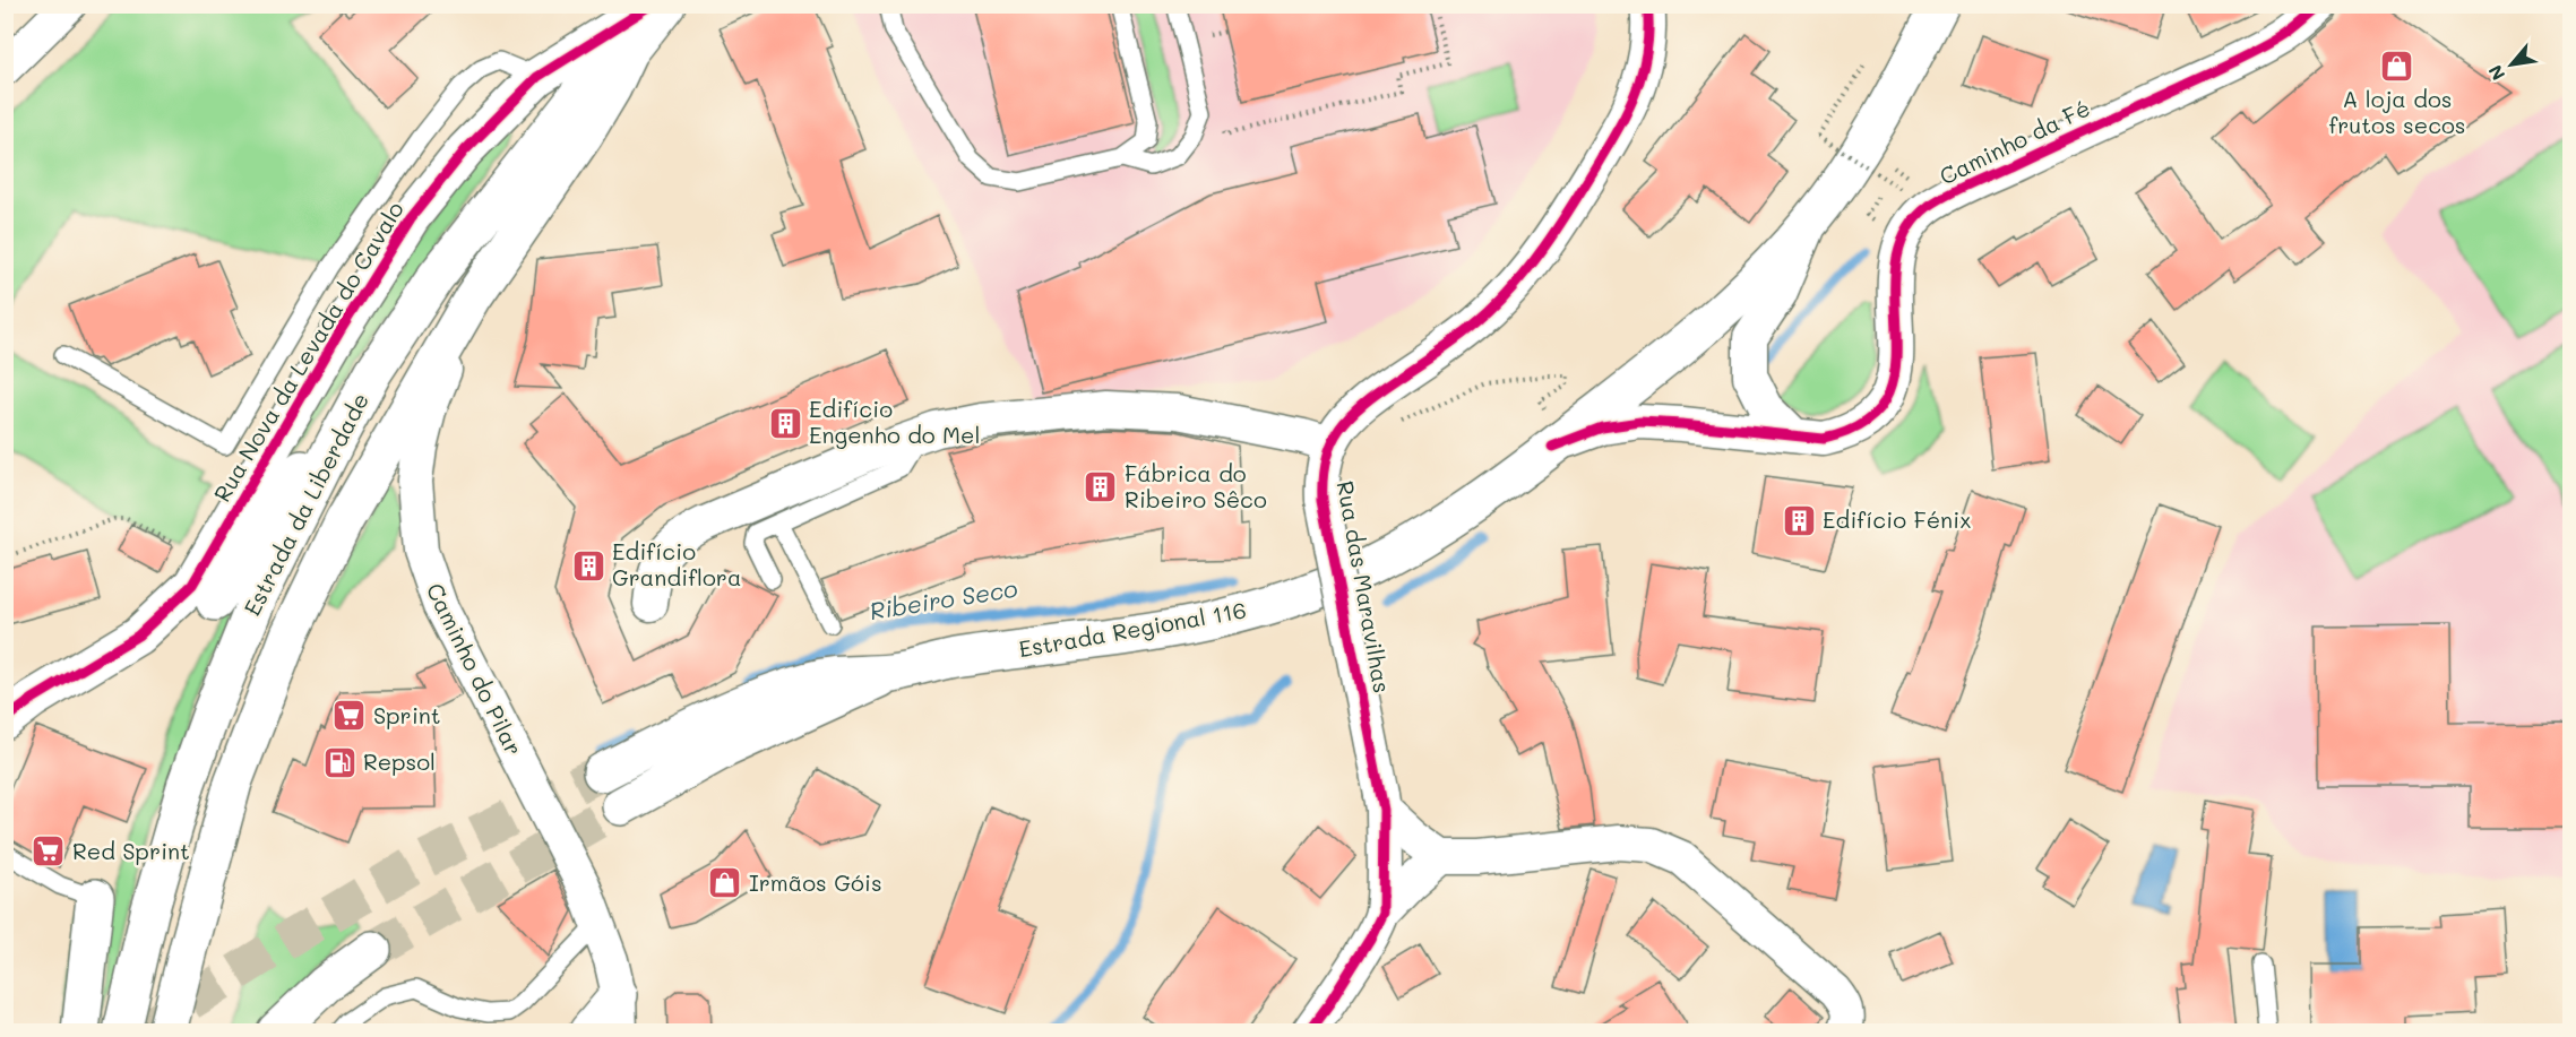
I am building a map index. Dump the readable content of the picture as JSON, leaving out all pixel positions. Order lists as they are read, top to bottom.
{
  "streets": {
    "main road": ["Rua Nova da Levada do Cavalo", "Estrada da Liberdade", "Estrada Regional 116"],
    "street": ["Caminho da Fé", "Rua das Maravilhas", "Caminho do Pilar"]
  },
  "crossings": [
    ["Caminho da Fé", "Estrada Regional 116"],
    ["Estrada da Liberdade", "Caminho do Pilar"]
  ],
  "water": ["Ribeiro Seco"],
  "places": {
    "shop": ["A loja dos frutos secos", "Irmãos Góis"],
    "building": [
      "Edifício Engenho do Mel",
      "Fábrica do Ribeiro Sêco",
      "Edifício Fénix",
      "Edifício Grandiflora"
    ],
    "supermarket": ["Sprint", "Red Sprint"],
    "fuel station": ["Repsol"]
  },
  "north": "bottom left"
}
